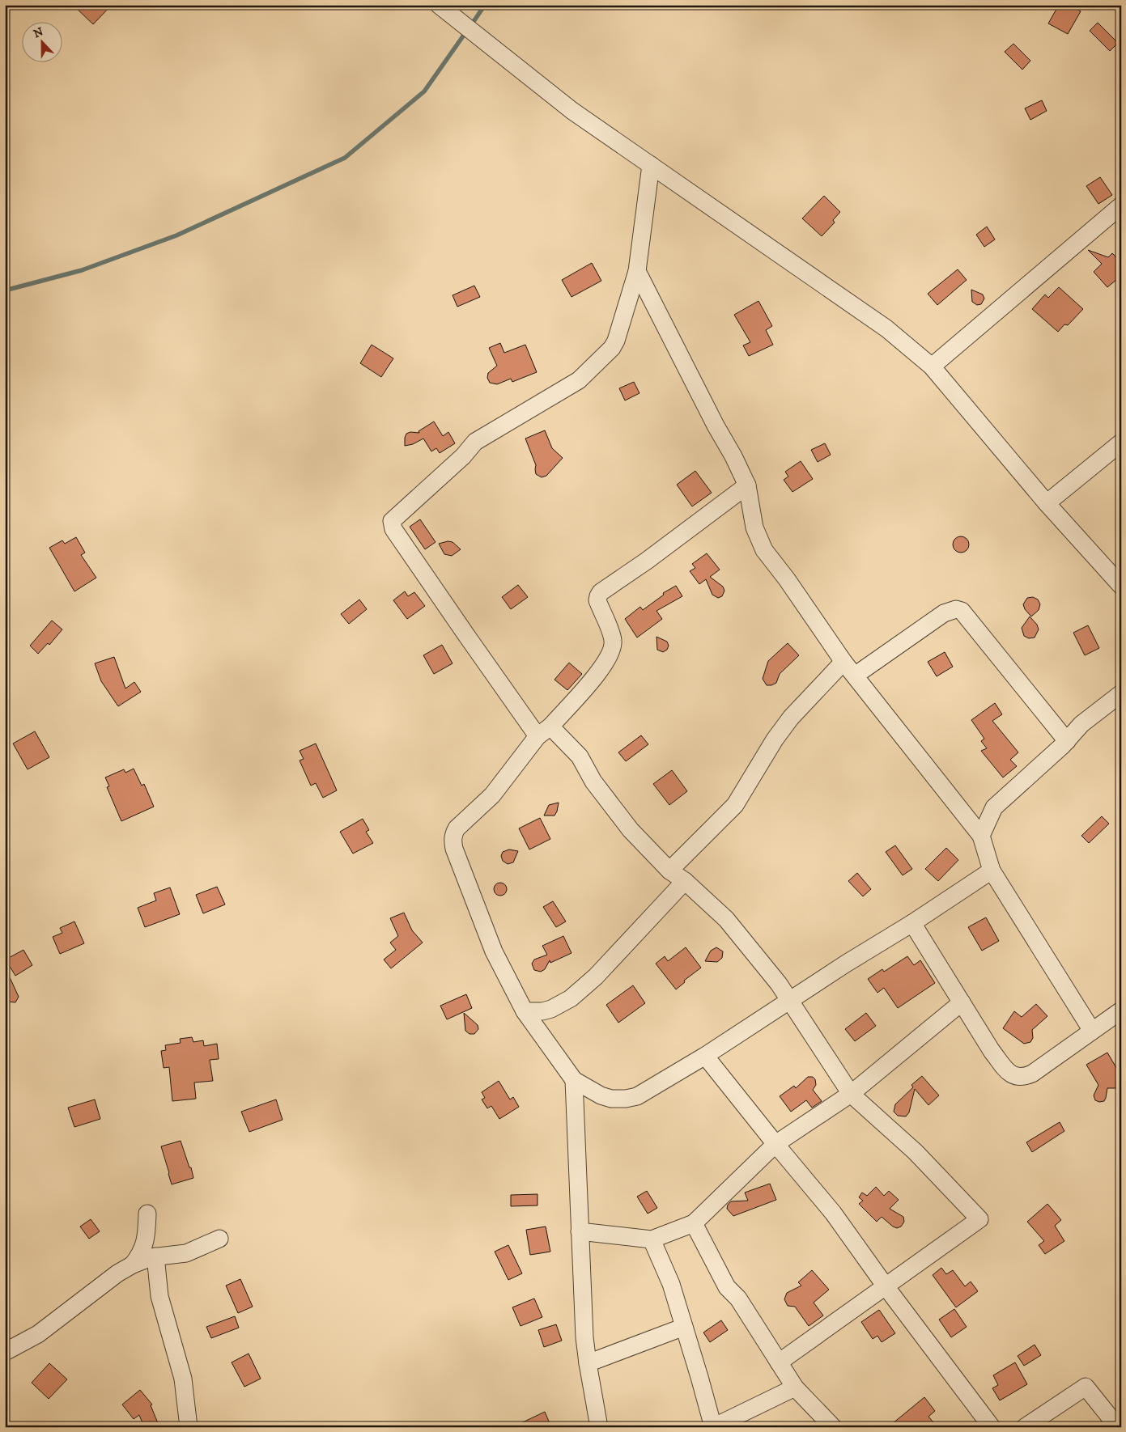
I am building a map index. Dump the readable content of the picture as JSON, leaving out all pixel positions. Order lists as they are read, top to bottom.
{
  "north": "top"
}
